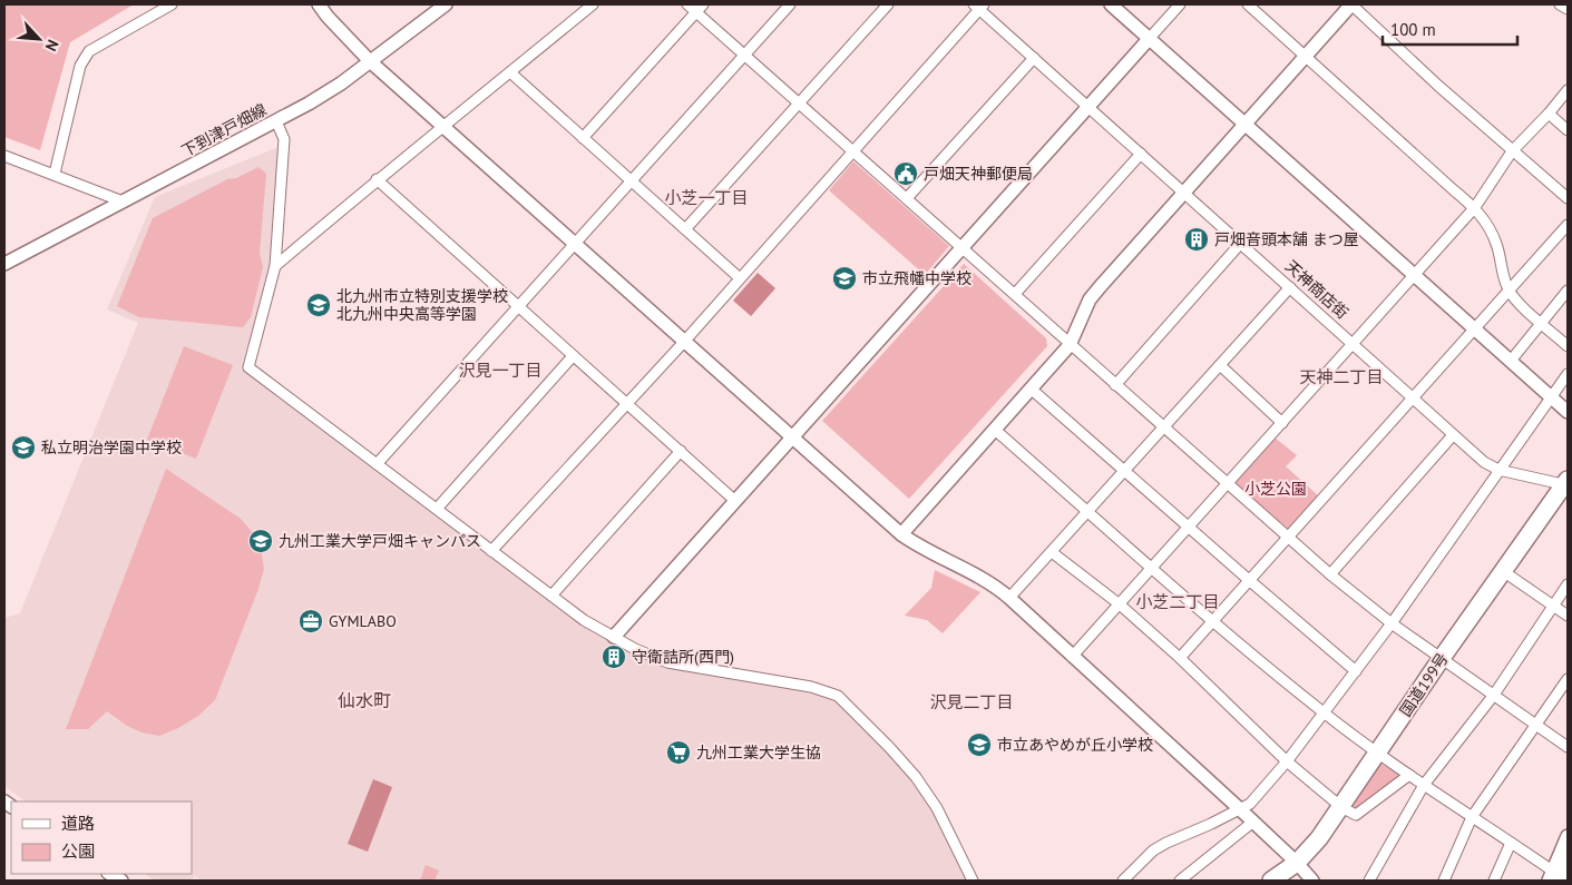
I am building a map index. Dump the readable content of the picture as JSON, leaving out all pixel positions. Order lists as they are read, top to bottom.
{
  "streets": {
    "highway": ["国道199号"],
    "street": ["下到津戸畑線", "天神商店街"]
  },
  "districts": [
    "小芝一丁目",
    "沢見一丁目",
    "天神二丁目",
    "小芝二丁目",
    "仙水町",
    "沢見二丁目"
  ],
  "parks": ["小芝公園"],
  "places": {
    "public building": ["戸畑天神郵便局"],
    "building": ["戸畑音頭本舗 まつ屋", "守衛詰所(西門)"],
    "school or university": [
      "市立飛幡中学校",
      "北九州市立特別支援学校 北九州中央高等学園",
      "私立明治学園中学校",
      "九州工業大学戸畑キャンパス",
      "市立あやめが丘小学校"
    ],
    "office": ["GYMLABO"],
    "supermarket": ["九州工業大学生協"]
  },
  "legend": ["道路", "公園"],
  "scale_bar": "100 m",
  "north": "bottom right"
}
